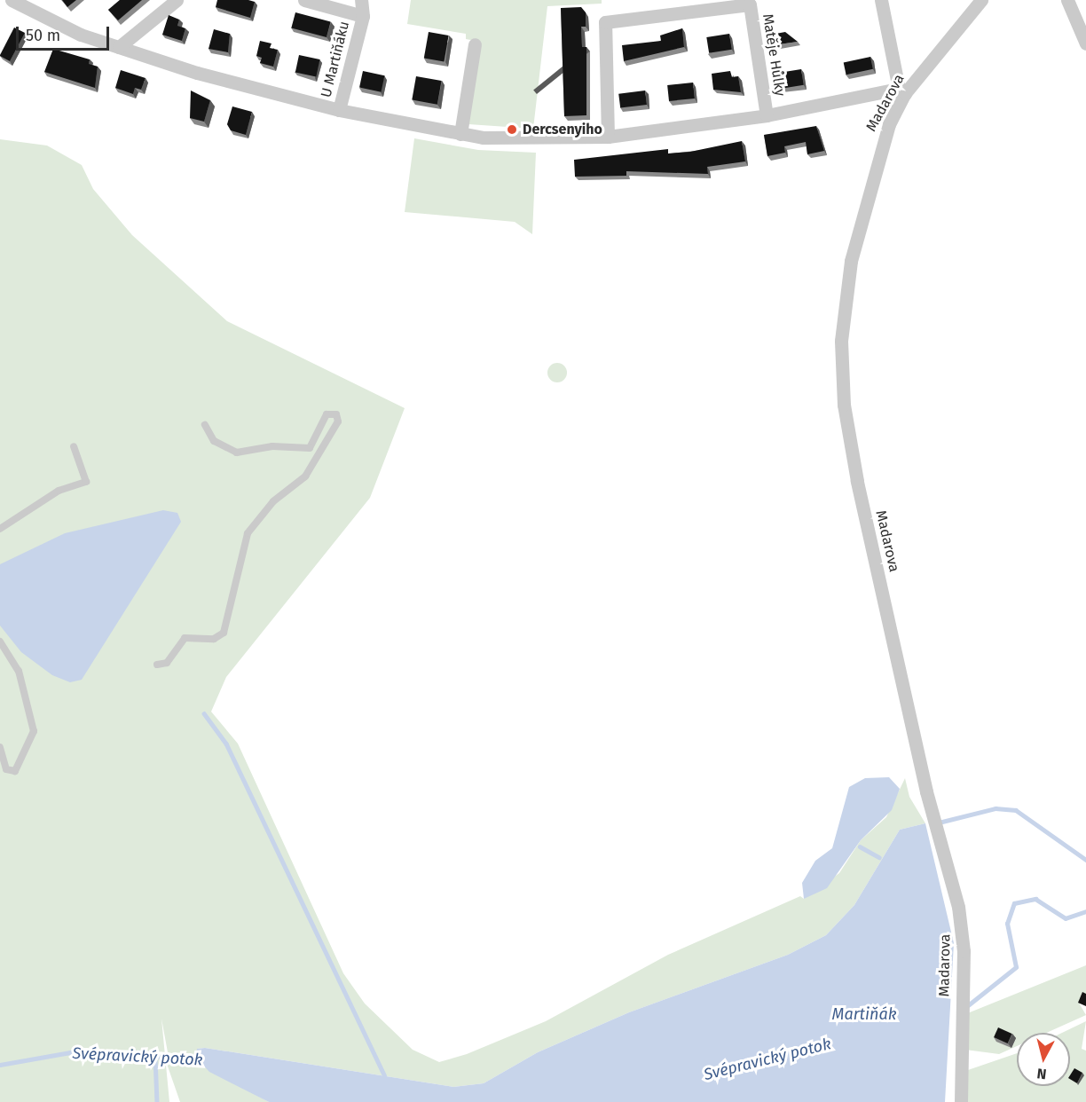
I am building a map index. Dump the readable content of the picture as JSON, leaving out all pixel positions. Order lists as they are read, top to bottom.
{
  "streets": {
    "street": ["Matěje Hůlky", "U Martiňáku", "Madarova"]
  },
  "water": ["Martiňák", "Svépravický potok"],
  "places": ["Dercsenyiho"],
  "scale_bar": "50 m",
  "north": "bottom"
}
